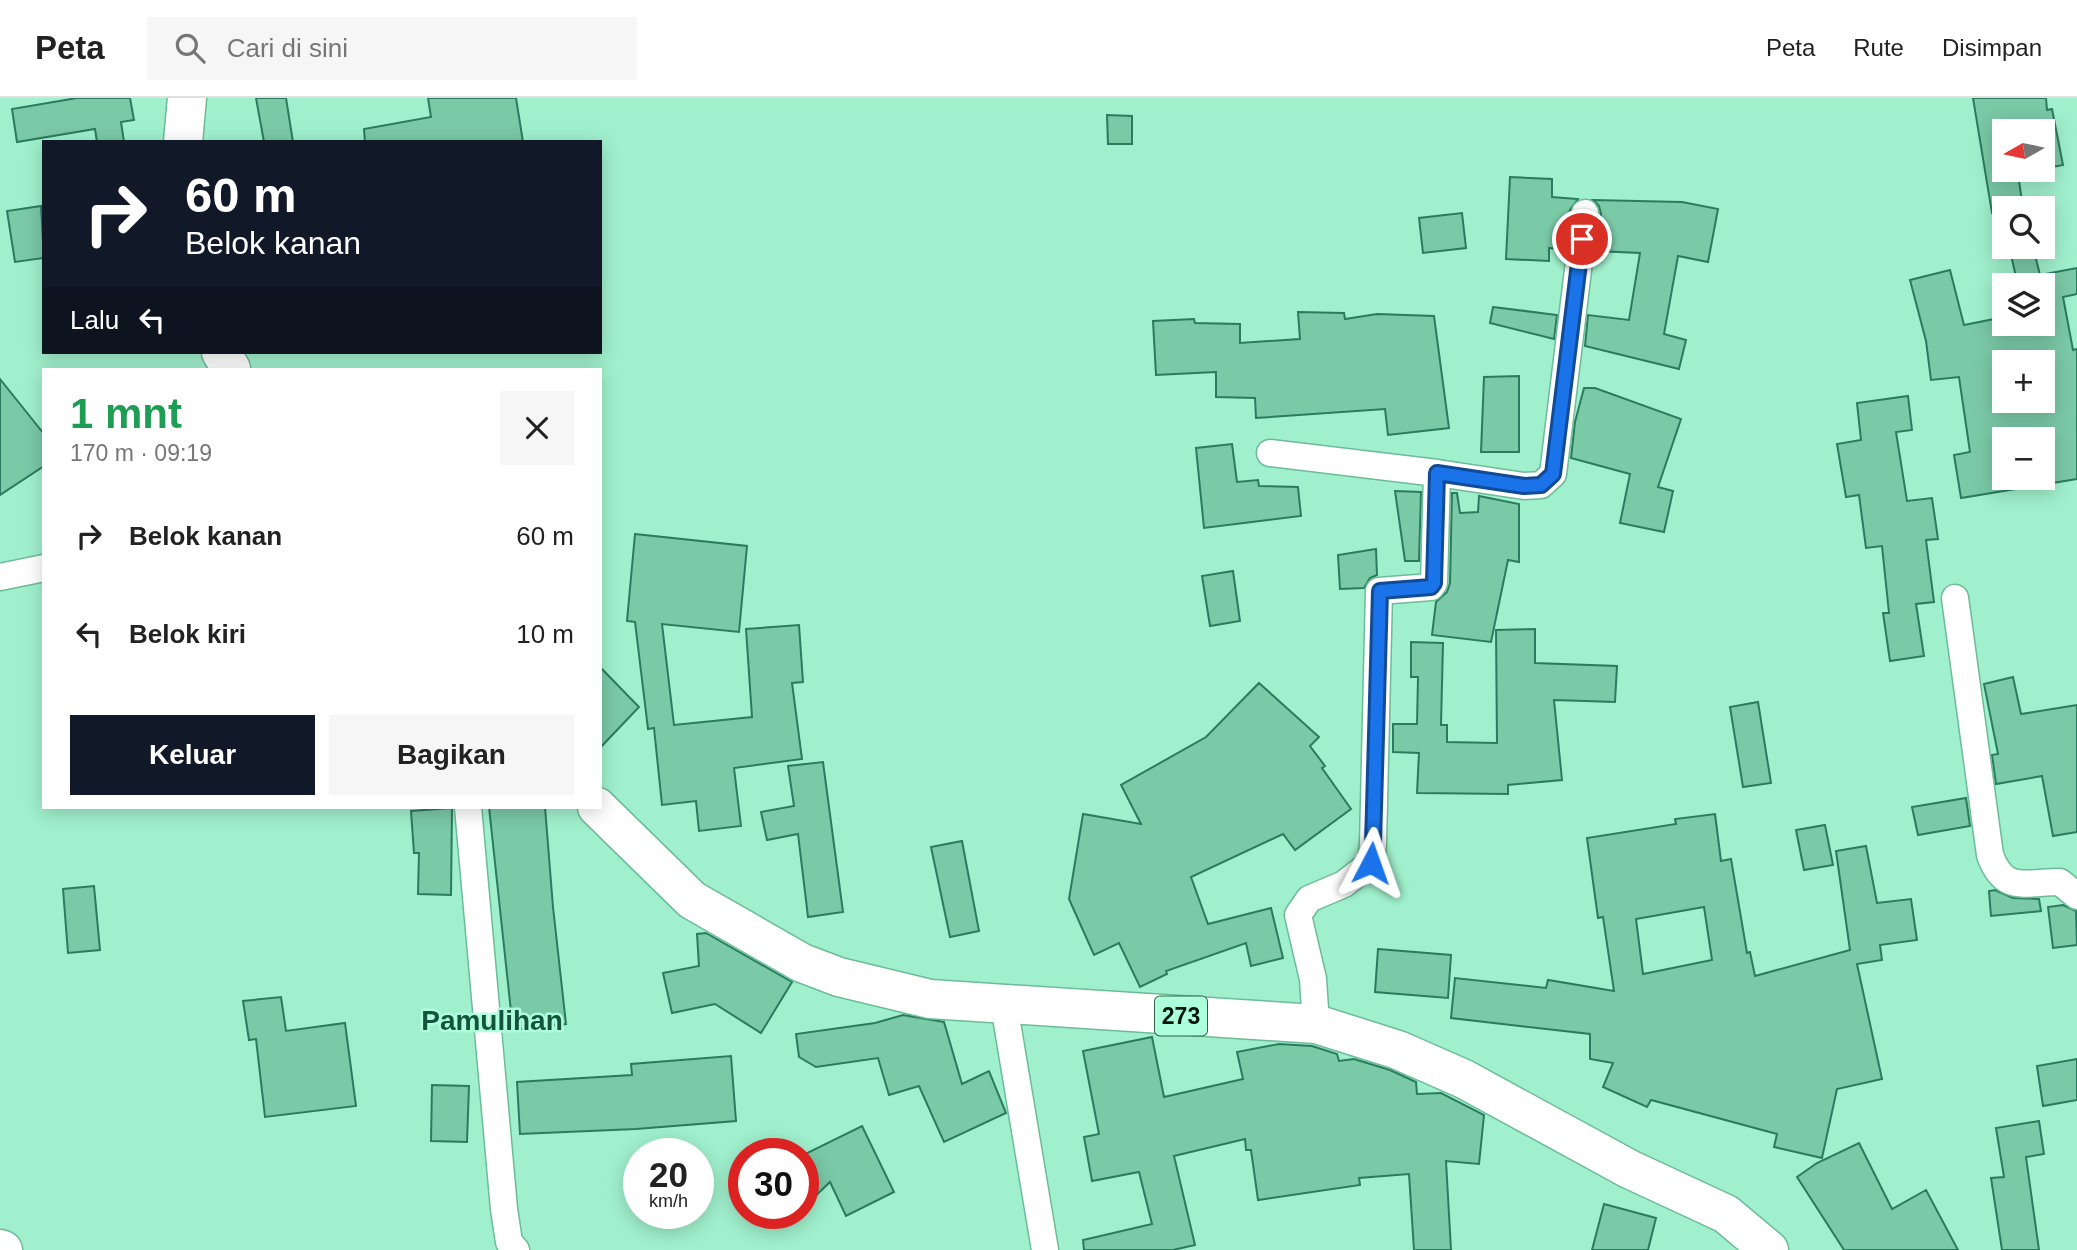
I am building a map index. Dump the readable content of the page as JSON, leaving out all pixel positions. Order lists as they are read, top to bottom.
{
  "streets": {
    "main road": ["273"]
  },
  "districts": ["Pamulihan"],
  "north": "left",
  "page": {
    "header": "Peta",
    "search": "Cari di sini",
    "nav": ["Peta", "Rute", "Disimpan"],
    "map_buttons": ["+", "−"],
    "turn": ["60 m", "Belok kanan"],
    "then": "Lalu",
    "heading": ["1 mnt", "170 m · 09:19"],
    "list": [
      {
        "name": "Belok kanan",
        "value": "60 m"
      },
      {
        "name": "Belok kiri",
        "value": "10 m"
      }
    ],
    "buttons": ["Keluar", "Bagikan"],
    "speed": "20 km/h",
    "limit": "30"
  }
}
